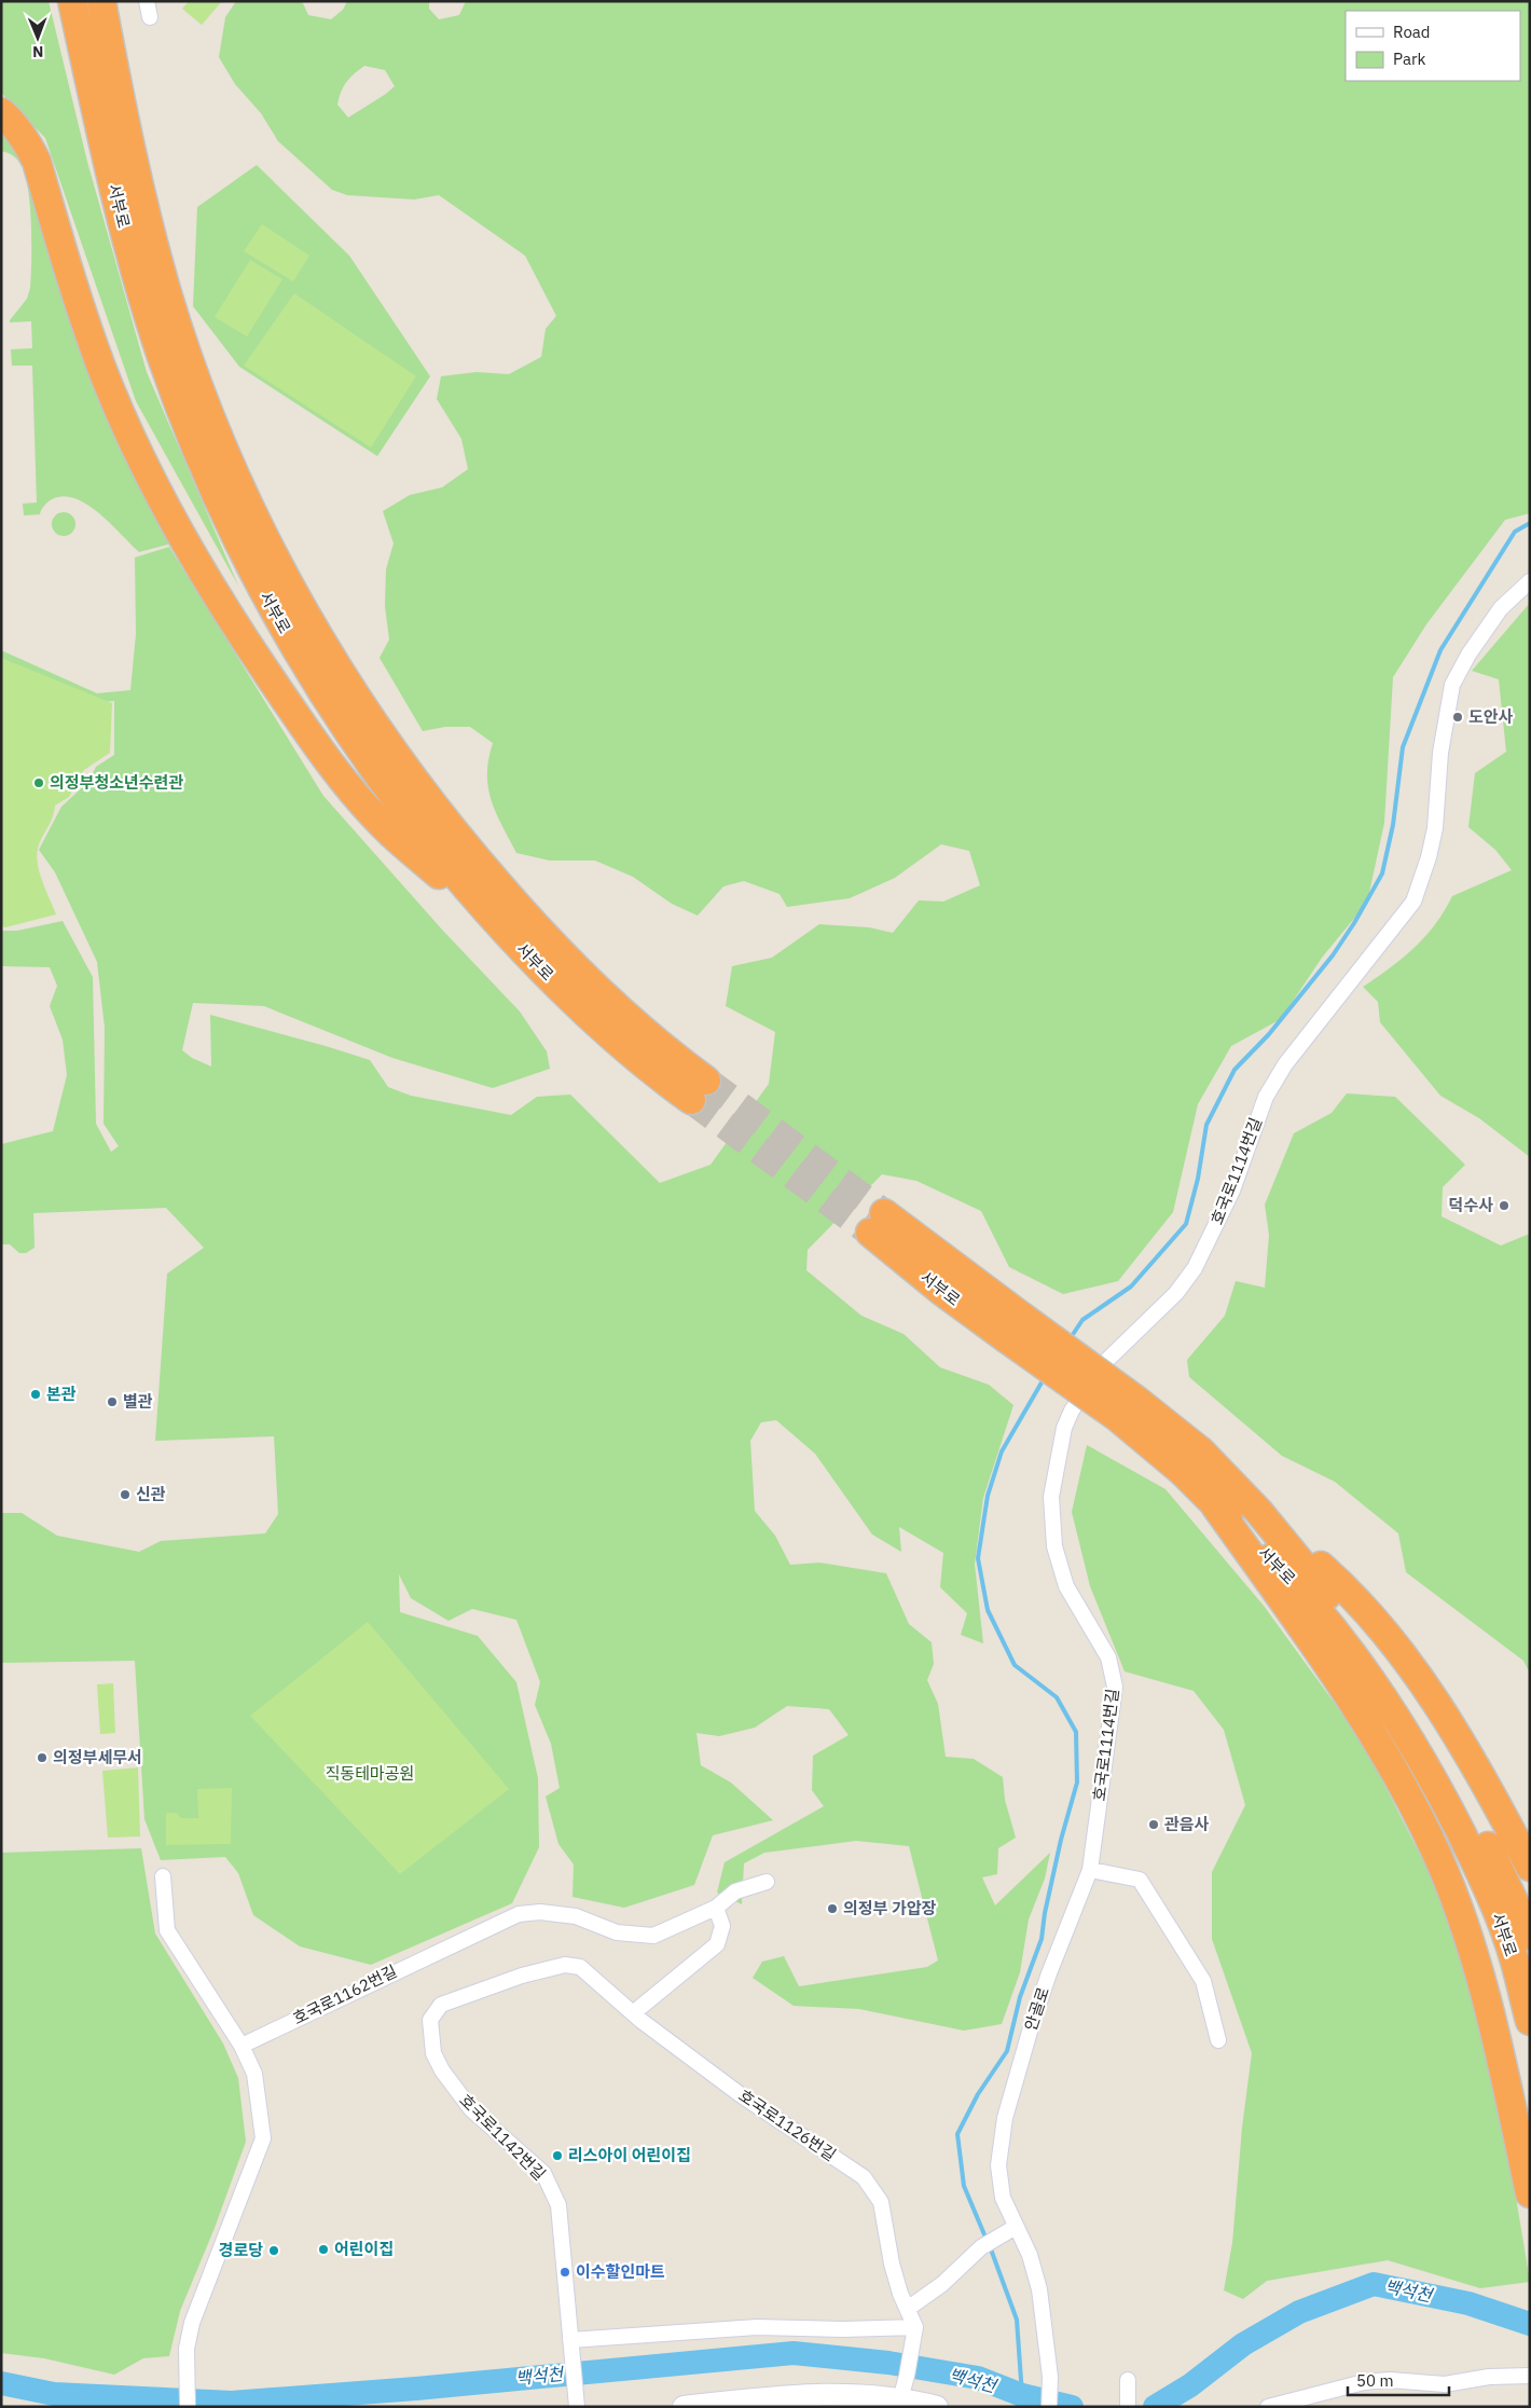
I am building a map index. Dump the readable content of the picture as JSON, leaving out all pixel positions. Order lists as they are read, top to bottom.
{
  "streets": {
    "highway": ["서부로"],
    "street": [
      "호국로1114번길",
      "호국로1162번길",
      "안골로",
      "호국로1126번길",
      "호국로1142번길"
    ]
  },
  "crossings": [
    ["호국로1114번길", "안골로"],
    ["호국로1126번길", "호국로1142번길"]
  ],
  "water": ["백석천"],
  "parks": ["직동테마공원"],
  "places": [
    "도안사",
    "의정부청소년수련관",
    "덕수사",
    "본관",
    "별관",
    "신관",
    "의정부세무서",
    "관음사",
    "의정부 가압장",
    "리스아이 어린이집",
    "어린이집",
    "경로당",
    "이수할인마트"
  ],
  "legend": ["Road", "Park"],
  "scale_bar": "50 m",
  "north": "bottom"
}
